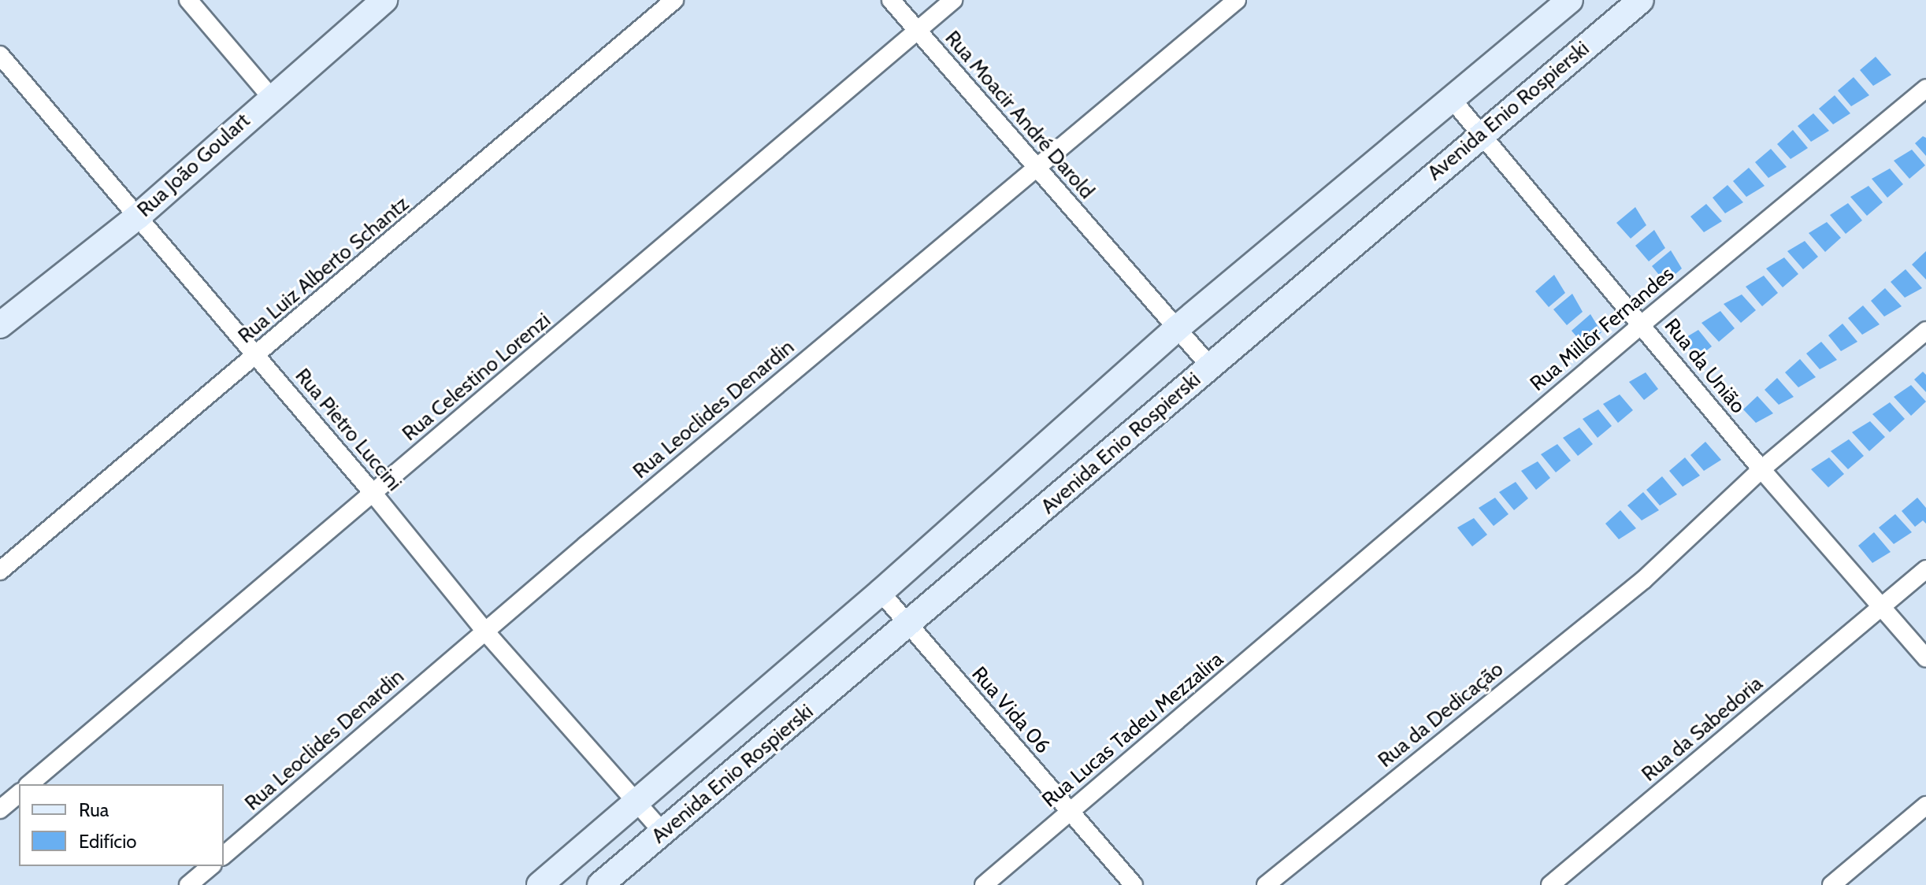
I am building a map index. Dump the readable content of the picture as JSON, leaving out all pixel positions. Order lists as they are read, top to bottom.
{
  "streets": {
    "street": [
      "Avenida Enio Rospierski",
      "Rua Moacir André Darold",
      "Rua João Goulart",
      "Rua Luiz Alberto Schantz",
      "Rua Millôr Fernandes",
      "Rua da União",
      "Rua Celestino Lorenzi",
      "Rua Leoclides Denardin",
      "Rua Pietro Luccini",
      "Rua Vida 06",
      "Rua da Dedicação",
      "Rua da Sabedoria",
      "Rua Lucas Tadeu Mezzalira"
    ]
  },
  "crossings": [
    ["Avenida Enio Rospierski", "Rua Moacir André Darold"],
    ["Avenida Enio Rospierski", "Rua da União"],
    ["Avenida Enio Rospierski", "Rua Pietro Luccini"],
    ["Avenida Enio Rospierski", "Rua Vida 06"],
    ["Rua Moacir André Darold", "Rua Celestino Lorenzi"],
    ["Rua Moacir André Darold", "Rua Leoclides Denardin"],
    ["Rua João Goulart", "Rua Pietro Luccini"],
    ["Rua Luiz Alberto Schantz", "Rua Pietro Luccini"],
    ["Rua Millôr Fernandes", "Rua da União"],
    ["Rua Millôr Fernandes", "Rua Lucas Tadeu Mezzalira"],
    ["Rua da União", "Rua da Dedicação"],
    ["Rua da União", "Rua da Sabedoria"],
    ["Rua Celestino Lorenzi", "Rua Pietro Luccini"],
    ["Rua Leoclides Denardin", "Rua Pietro Luccini"],
    ["Rua Vida 06", "Rua Lucas Tadeu Mezzalira"]
  ],
  "legend": ["Rua", "Edifício"]
}
